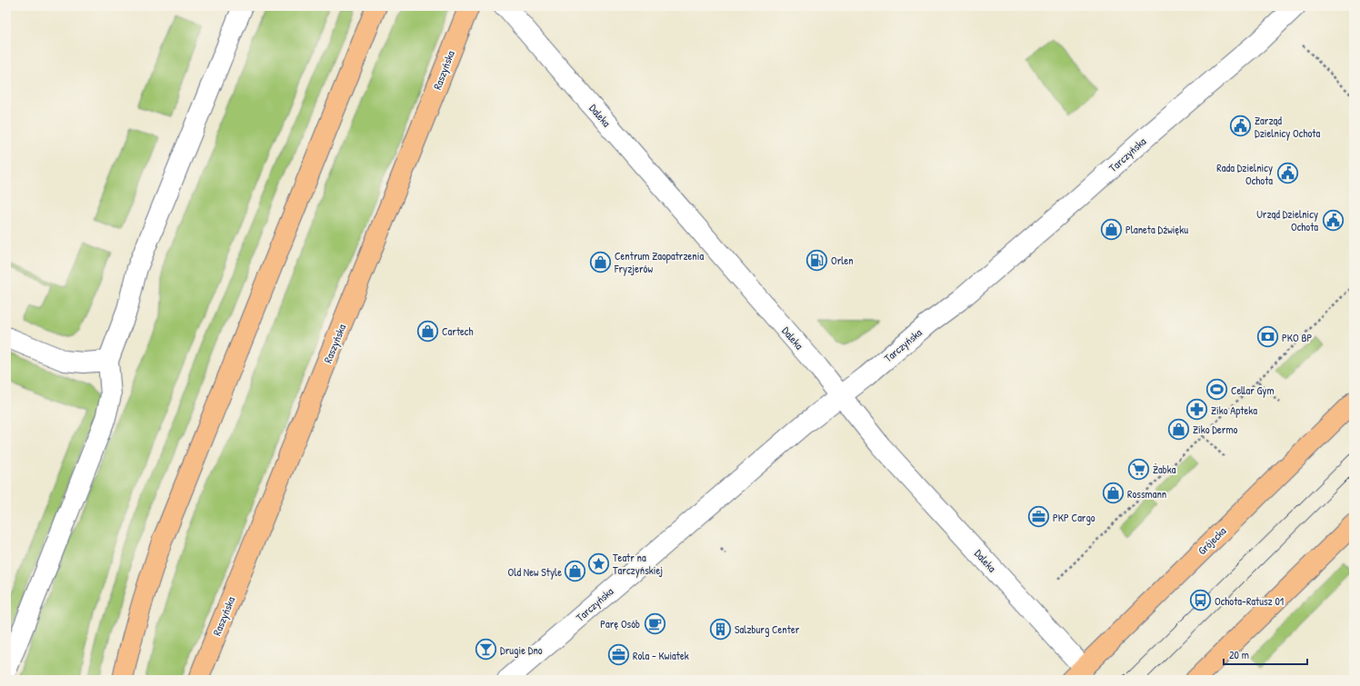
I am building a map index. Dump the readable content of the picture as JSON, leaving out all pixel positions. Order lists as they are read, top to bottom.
{
  "streets": {
    "main road": ["Raszyńska", "Grójecka"],
    "street": ["Daleka", "Tarczyńska"]
  },
  "crossings": [
    ["Daleka", "Tarczyńska"],
    ["Daleka", "Grójecka"]
  ],
  "places": {
    "public building": ["Zarząd Dzielnicy Ochota", "Rada Dzielnicy Ochota", "Urząd Dzielnicy Ochota"],
    "shop": [
      "Planeta Dźwięku",
      "Centrum Zaopatrzenia Fryzjerów",
      "Cartech",
      "Ziko Dermo",
      "Rossmann",
      "Old New Style"
    ],
    "fuel station": ["Orlen"],
    "bank": ["PKO BP"],
    "sports": ["Cellar Gym"],
    "pharmacy": ["Ziko Apteka"],
    "supermarket": ["Żabka"],
    "office": ["PKP Cargo", "Rola - Kwiatek"],
    "place": ["Teatr na Tarczyńskiej"],
    "bus stop": ["Ochota-Ratusz 01"],
    "cafe": ["Parę Osób"],
    "building": ["Salzburg Center"],
    "bar": ["Drugie Dno"]
  },
  "scale_bar": "20 m"
}
